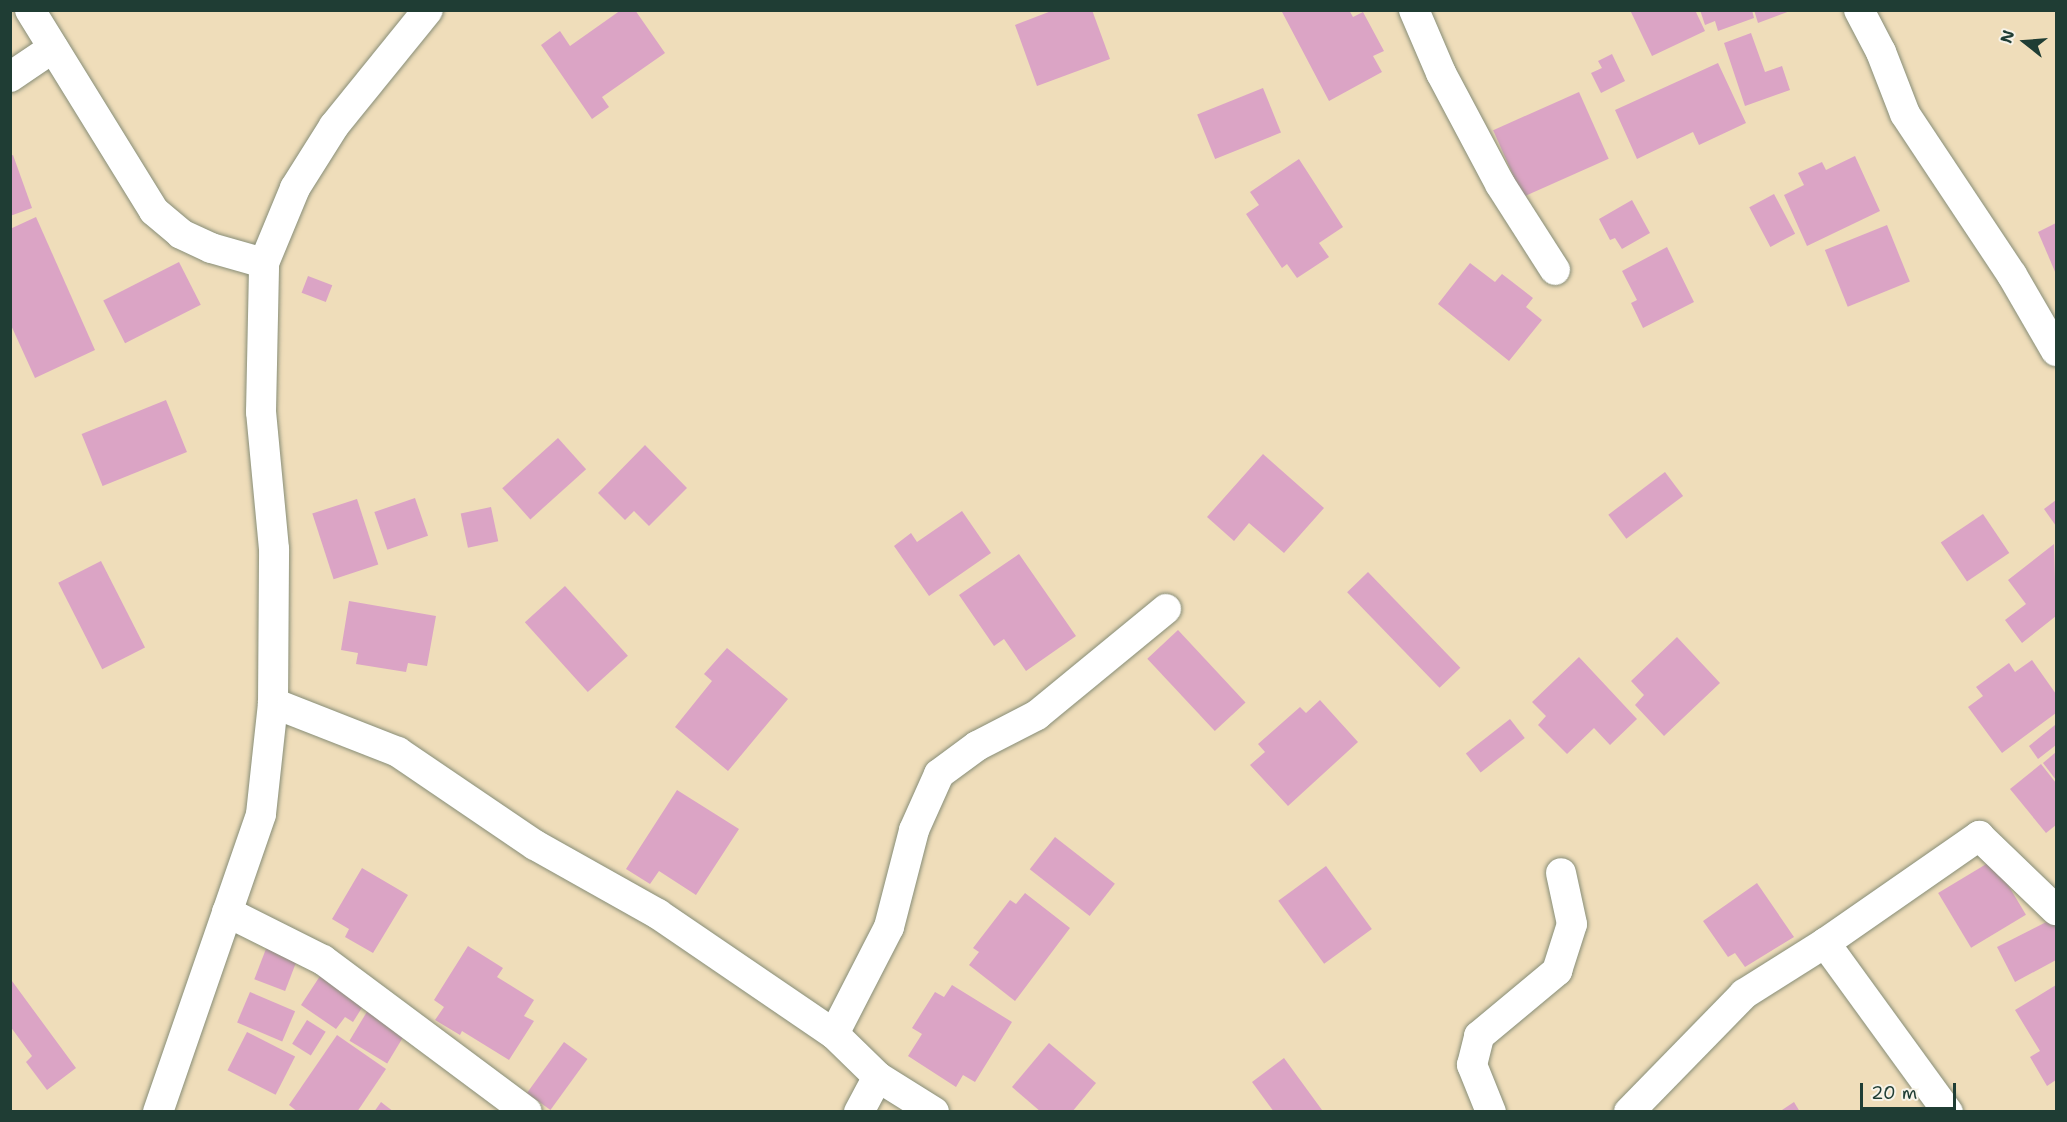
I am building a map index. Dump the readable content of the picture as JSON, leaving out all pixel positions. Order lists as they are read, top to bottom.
{
  "scale_bar": "20 m",
  "north": "left"
}
